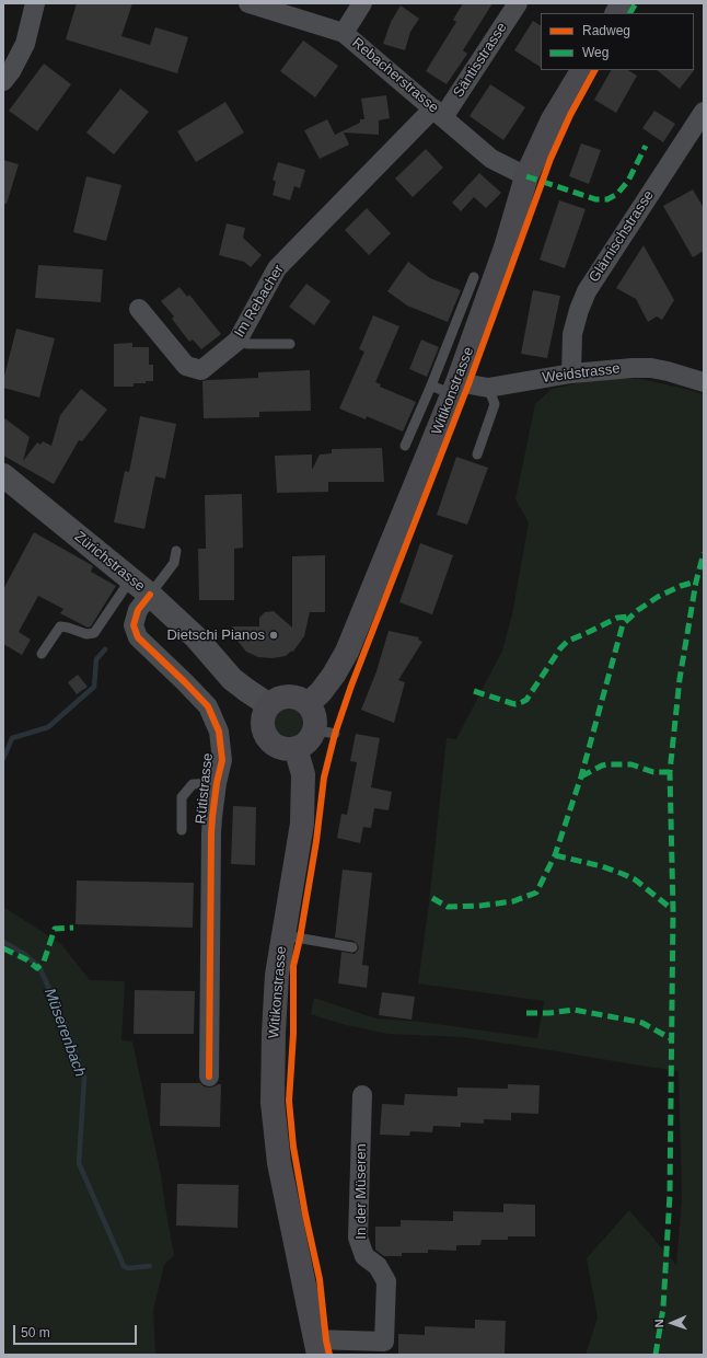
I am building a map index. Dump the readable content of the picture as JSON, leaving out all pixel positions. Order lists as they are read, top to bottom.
{
  "streets": {
    "main road": ["Witikonstrasse"],
    "street": [
      "Säntisstrasse",
      "Rebacherstrasse",
      "Glärnischstrasse",
      "Im Rebacher",
      "Weidstrasse",
      "Zürichstrasse",
      "Rütistrasse",
      "In der Müseren"
    ]
  },
  "crossings": [
    ["Säntisstrasse", "Rebacherstrasse"],
    ["Säntisstrasse", "Im Rebacher"],
    ["Rebacherstrasse", "Im Rebacher"],
    ["Rebacherstrasse", "Witikonstrasse"],
    ["Glärnischstrasse", "Weidstrasse"],
    ["Weidstrasse", "Witikonstrasse"],
    ["Witikonstrasse", "Zürichstrasse"],
    ["Witikonstrasse", "In der Müseren"],
    ["Zürichstrasse", "Rütistrasse"]
  ],
  "water": ["Müserenbach"],
  "places": ["Dietschi Pianos"],
  "legend": ["Radweg", "Weg"],
  "scale_bar": "50 m",
  "north": "left"
}
